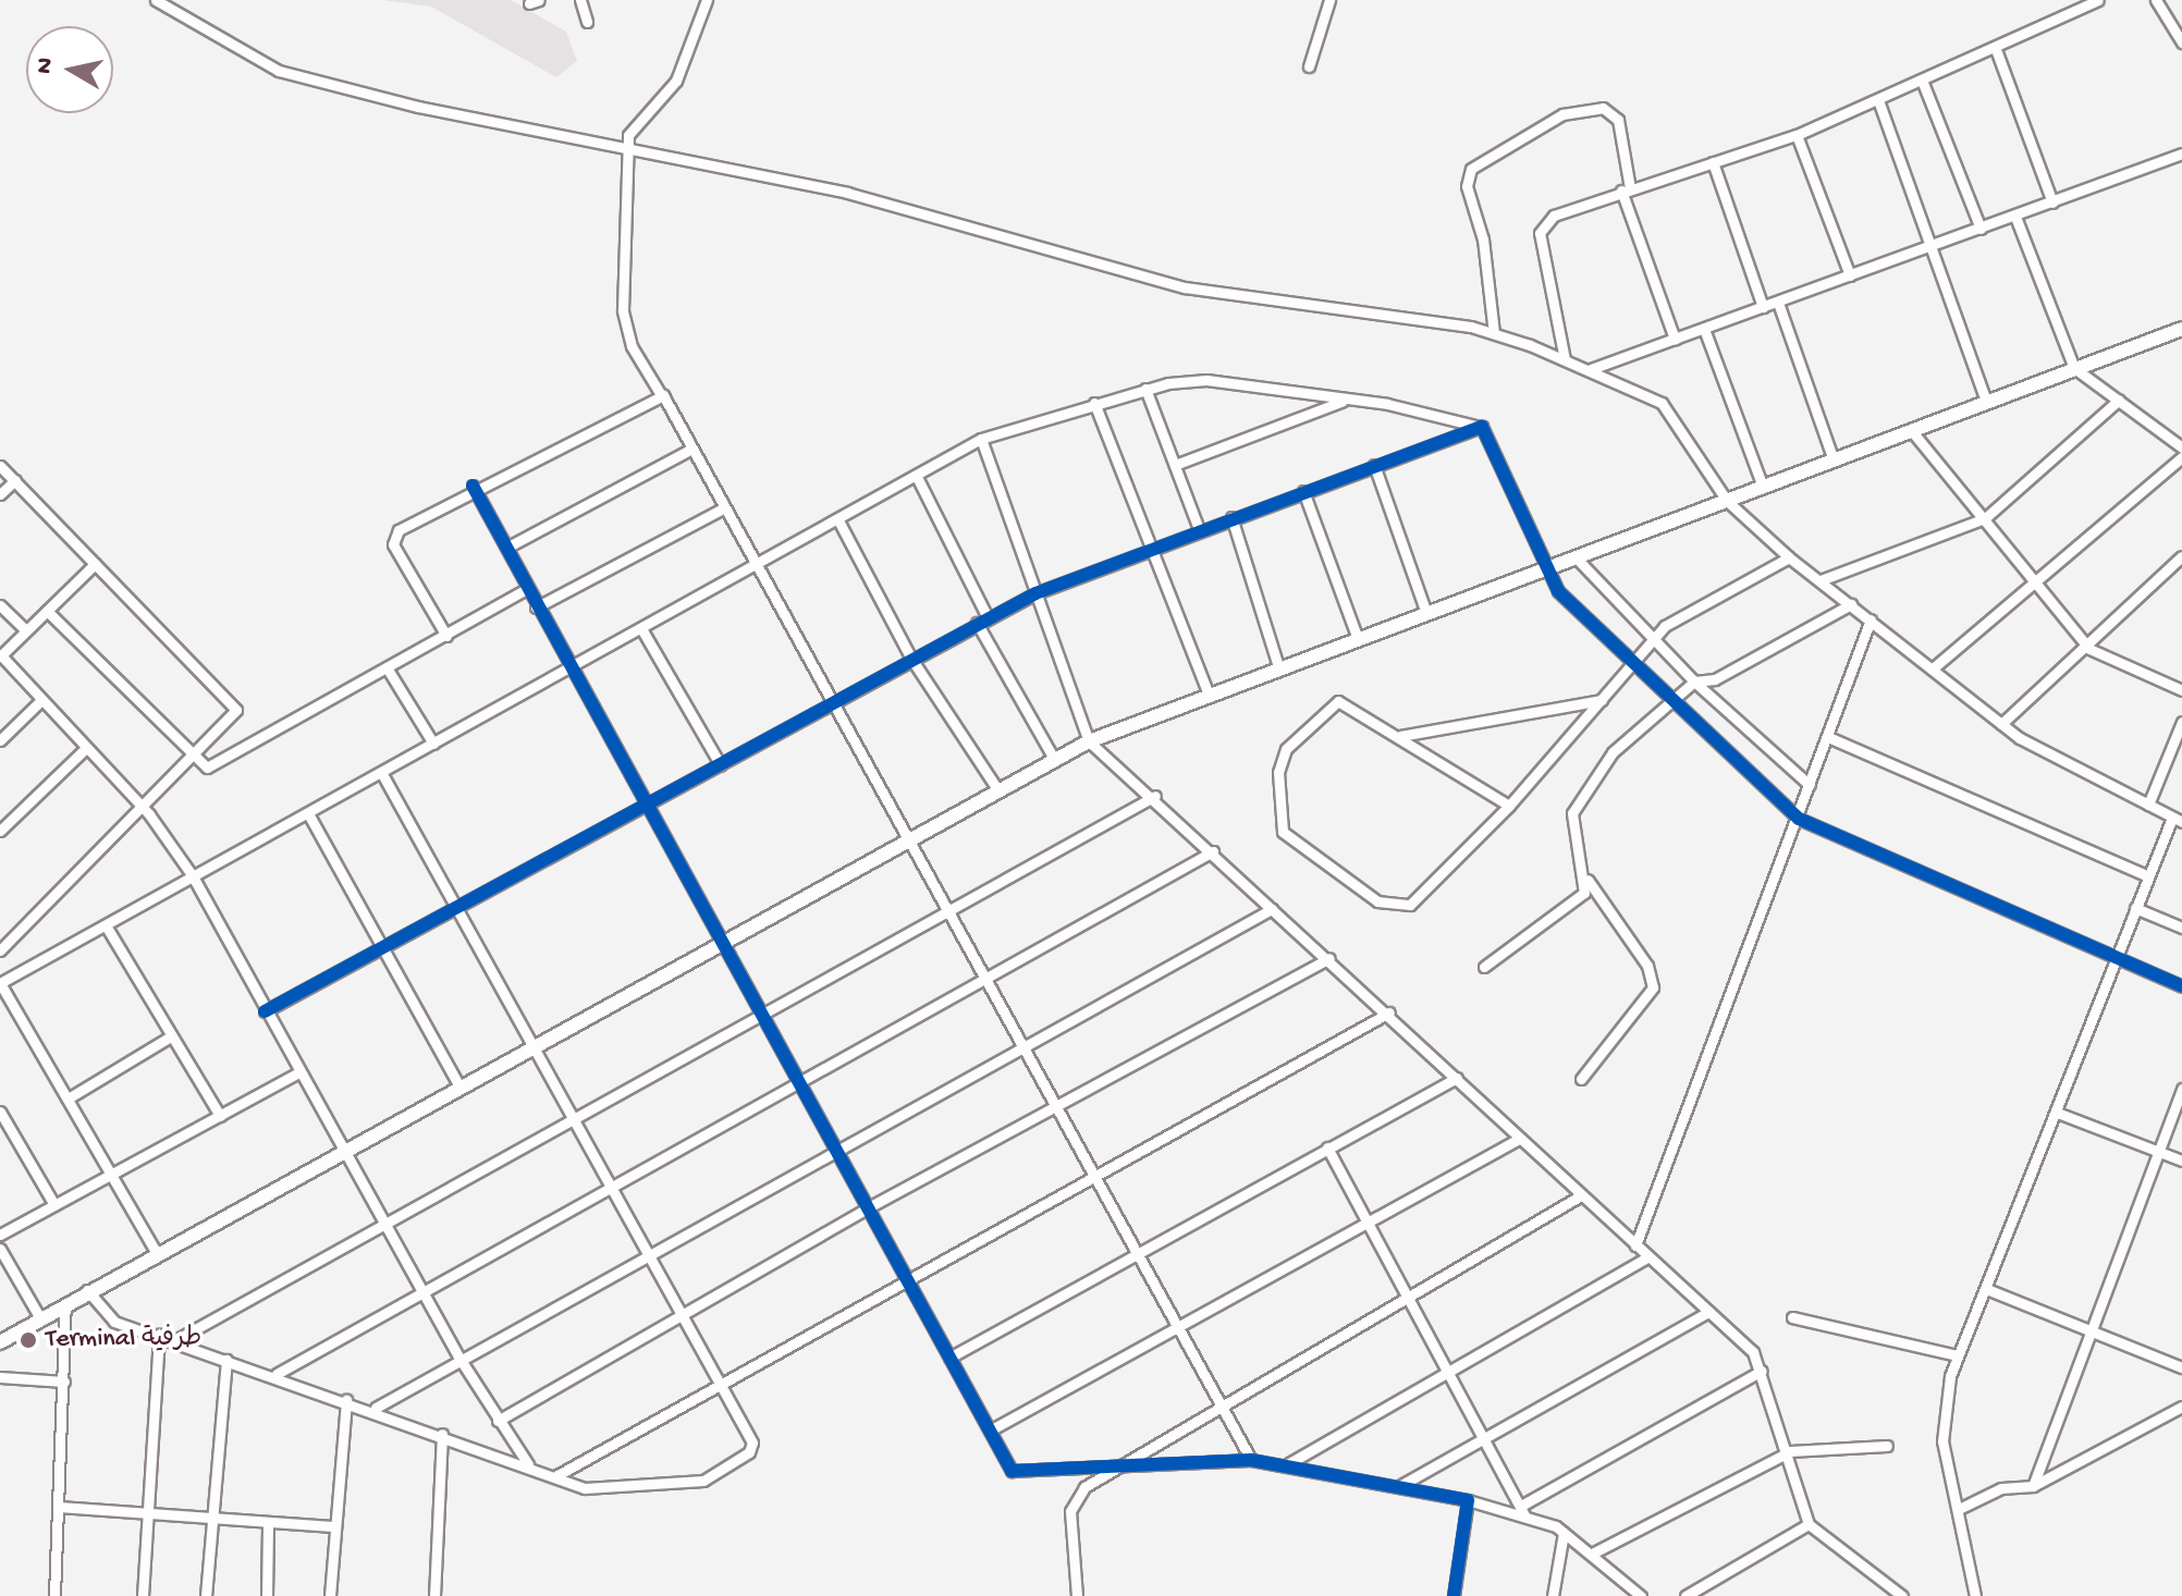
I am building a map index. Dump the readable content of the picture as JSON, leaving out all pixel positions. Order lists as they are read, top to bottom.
{
  "places": ["Terminal طرفية"],
  "north": "left"
}
